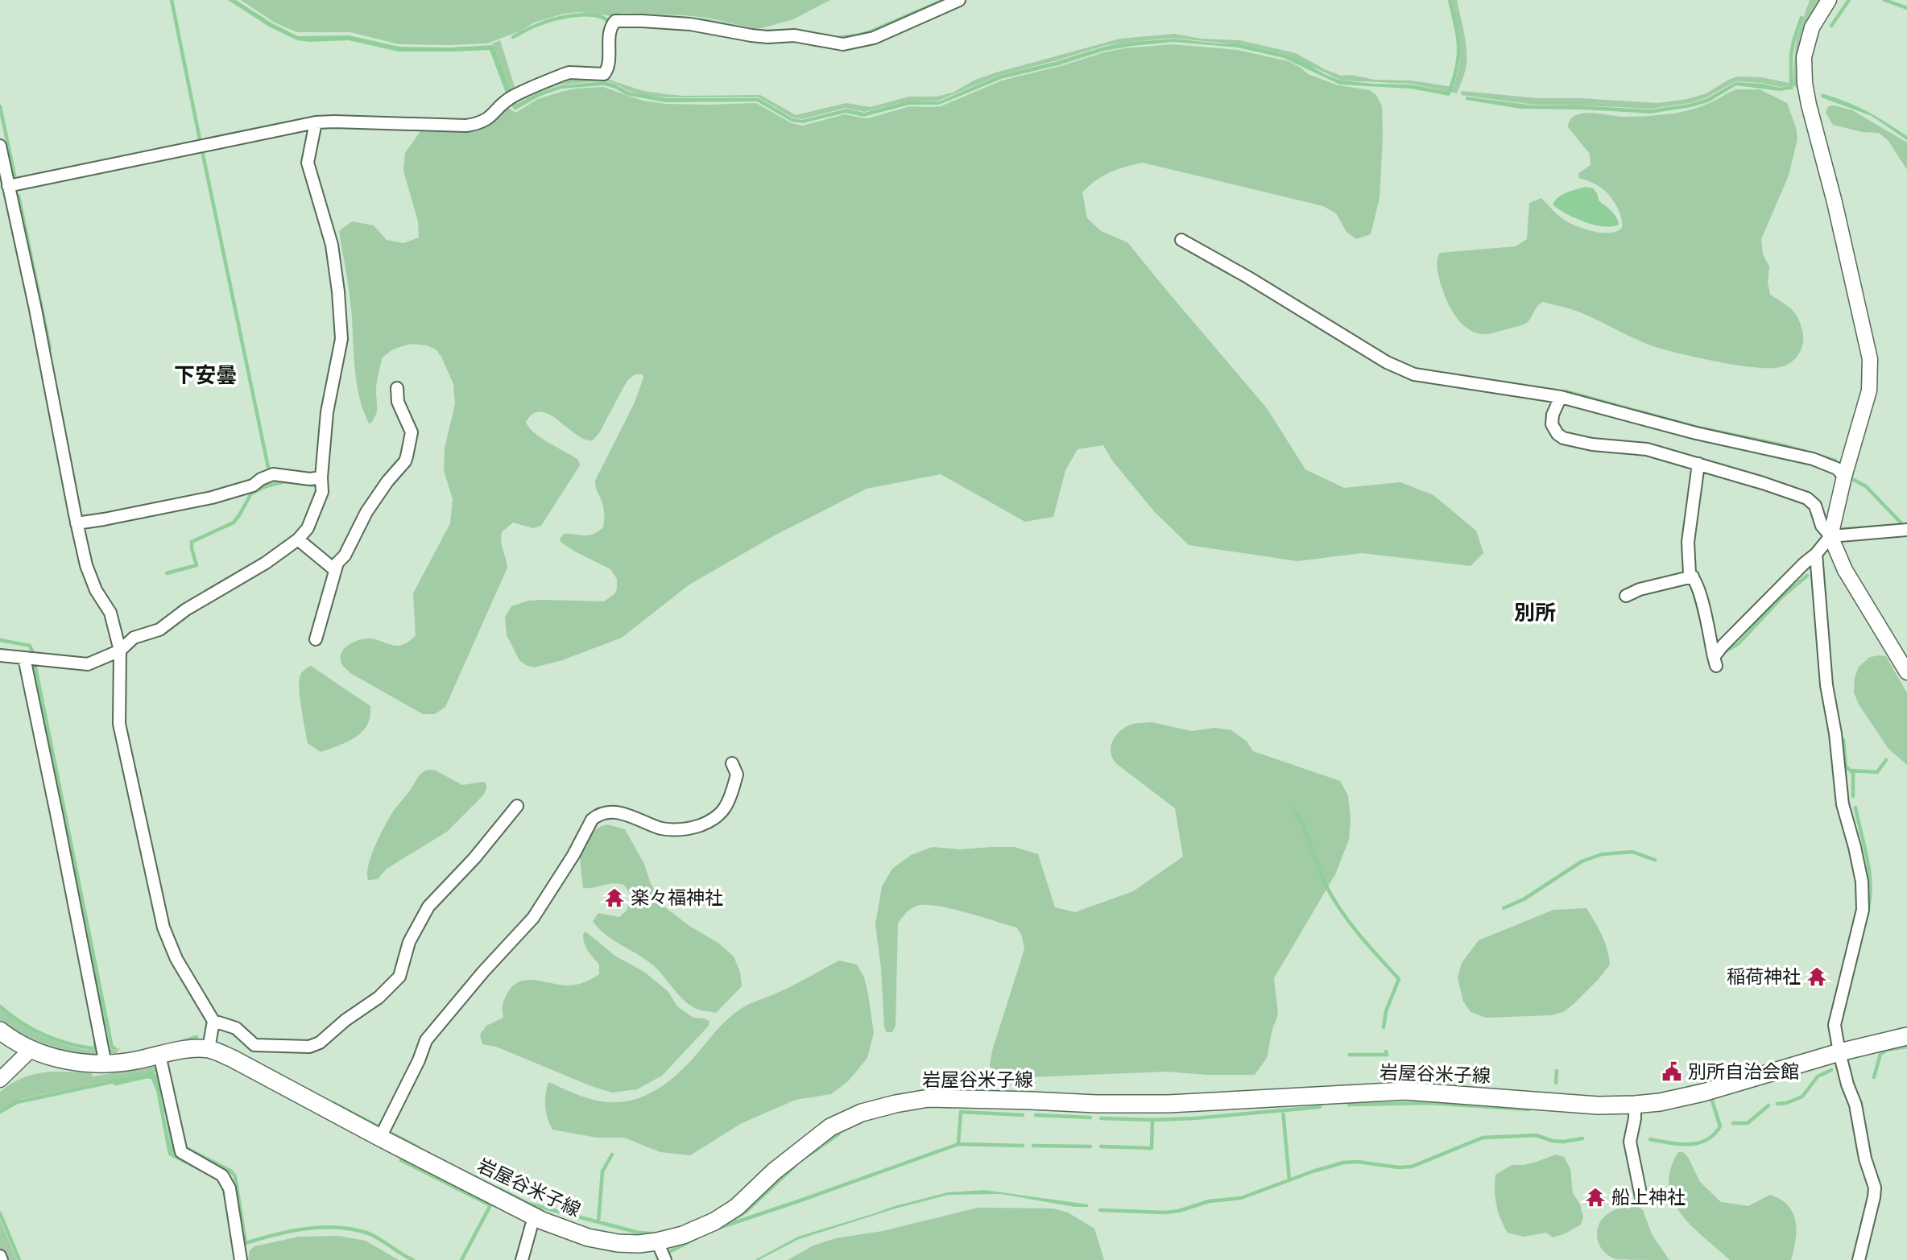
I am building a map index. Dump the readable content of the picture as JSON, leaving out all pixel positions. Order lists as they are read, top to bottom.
{
  "streets": {
    "main road": ["岩屋谷米子線"]
  },
  "districts": ["下安曇", "別所"],
  "places": {
    "temple": ["楽々福神社", "稲荷神社", "船上神社"],
    "public building": ["別所自治会館"]
  }
}
